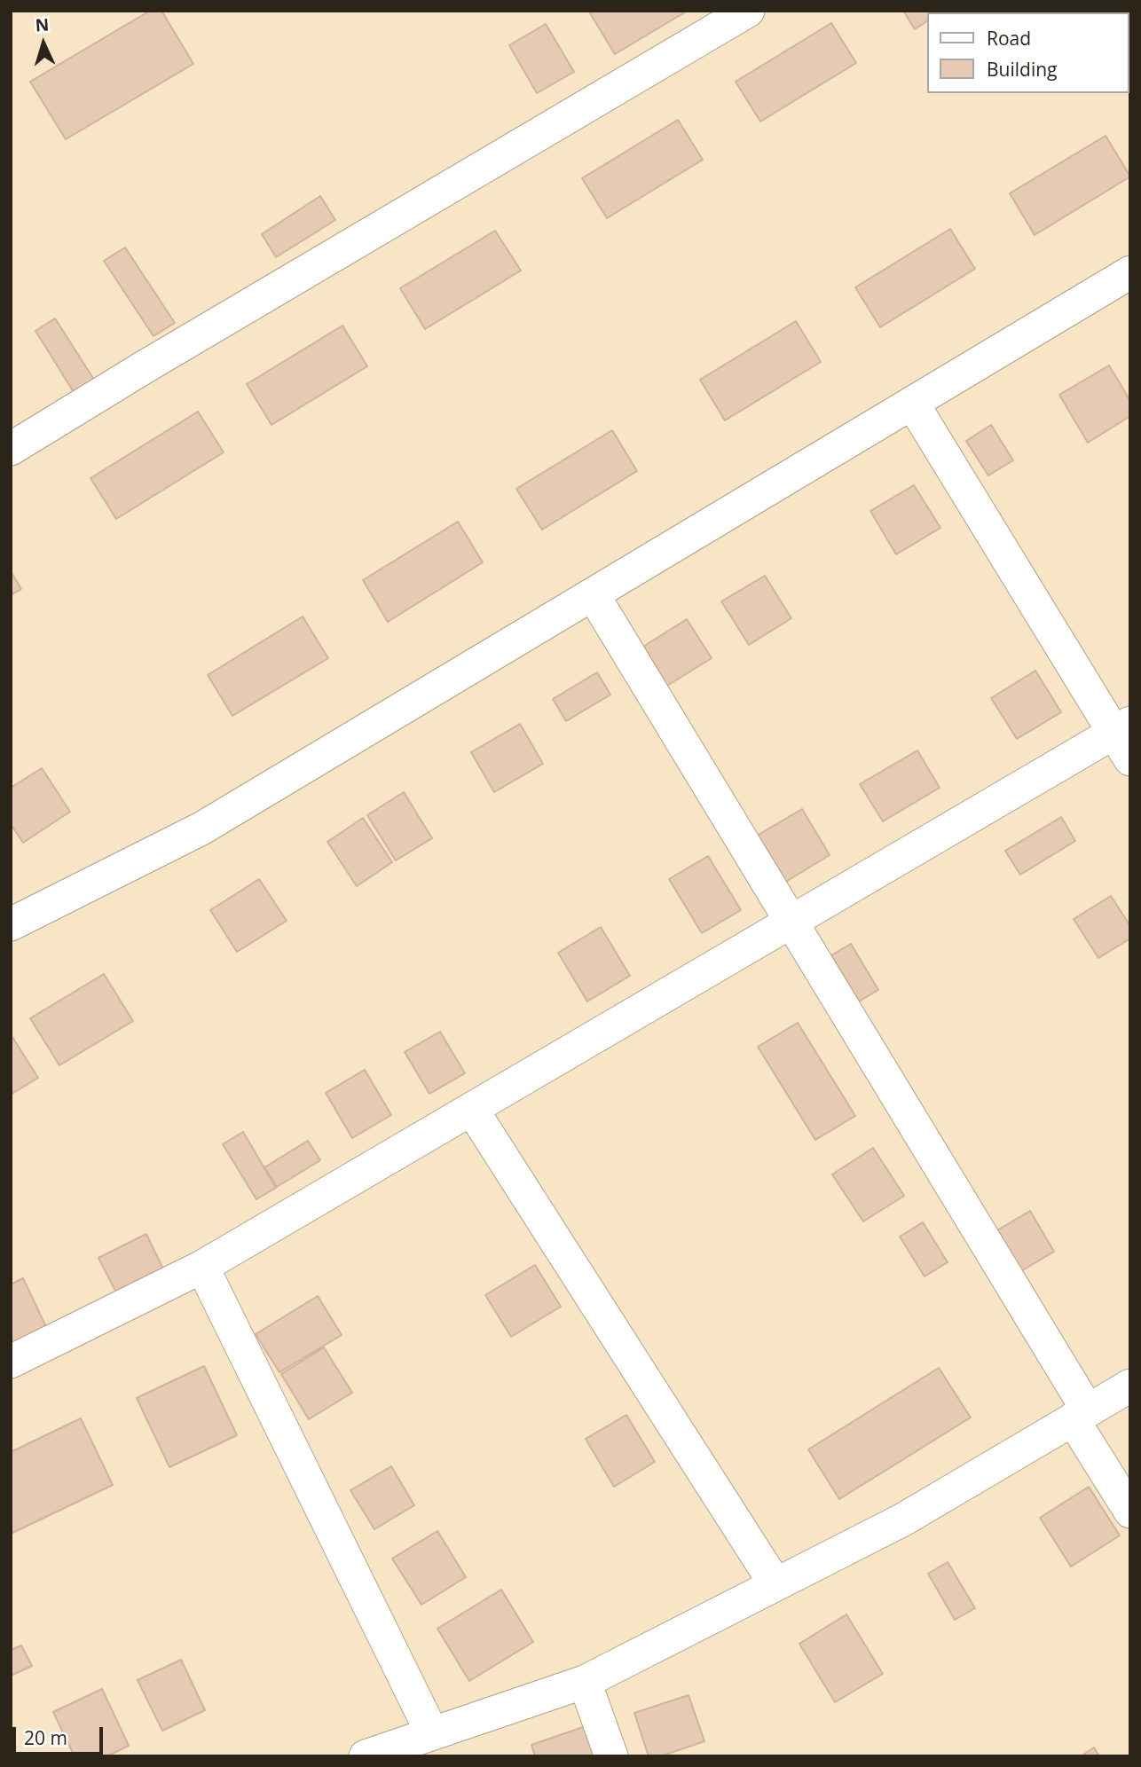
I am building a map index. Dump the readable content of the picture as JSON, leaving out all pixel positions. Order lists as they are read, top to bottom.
{
  "legend": ["Road", "Building"],
  "scale_bar": "20 m",
  "north": "top"
}
